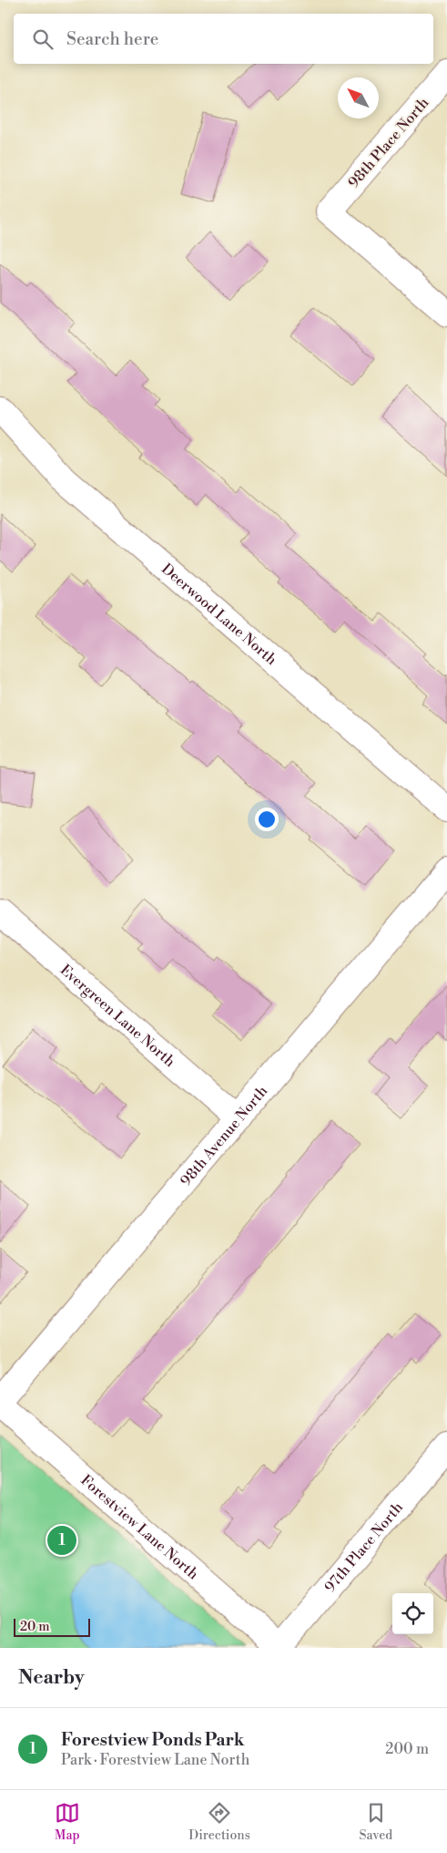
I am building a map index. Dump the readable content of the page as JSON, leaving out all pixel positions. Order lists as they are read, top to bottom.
{
  "streets": {
    "street": [
      "98th Place North",
      "Deerwood Lane North",
      "Evergreen Lane North",
      "98th Avenue North",
      "Forestview Lane North",
      "97th Place North"
    ]
  },
  "crossings": [
    ["Evergreen Lane North", "98th Avenue North"],
    ["Forestview Lane North", "97th Place North"]
  ],
  "scale_bar": "20 m",
  "north": "top left",
  "page": {
    "search": "Search here",
    "pins": "1",
    "scale": "20 m",
    "heading": "Nearby",
    "list": [
      {
        "mark": "1",
        "name": "Forestview Ponds Park",
        "note": "Park · Forestview Lane North",
        "value": "200 m"
      }
    ],
    "nav": ["Map", "Directions", "Saved"]
  }
}
